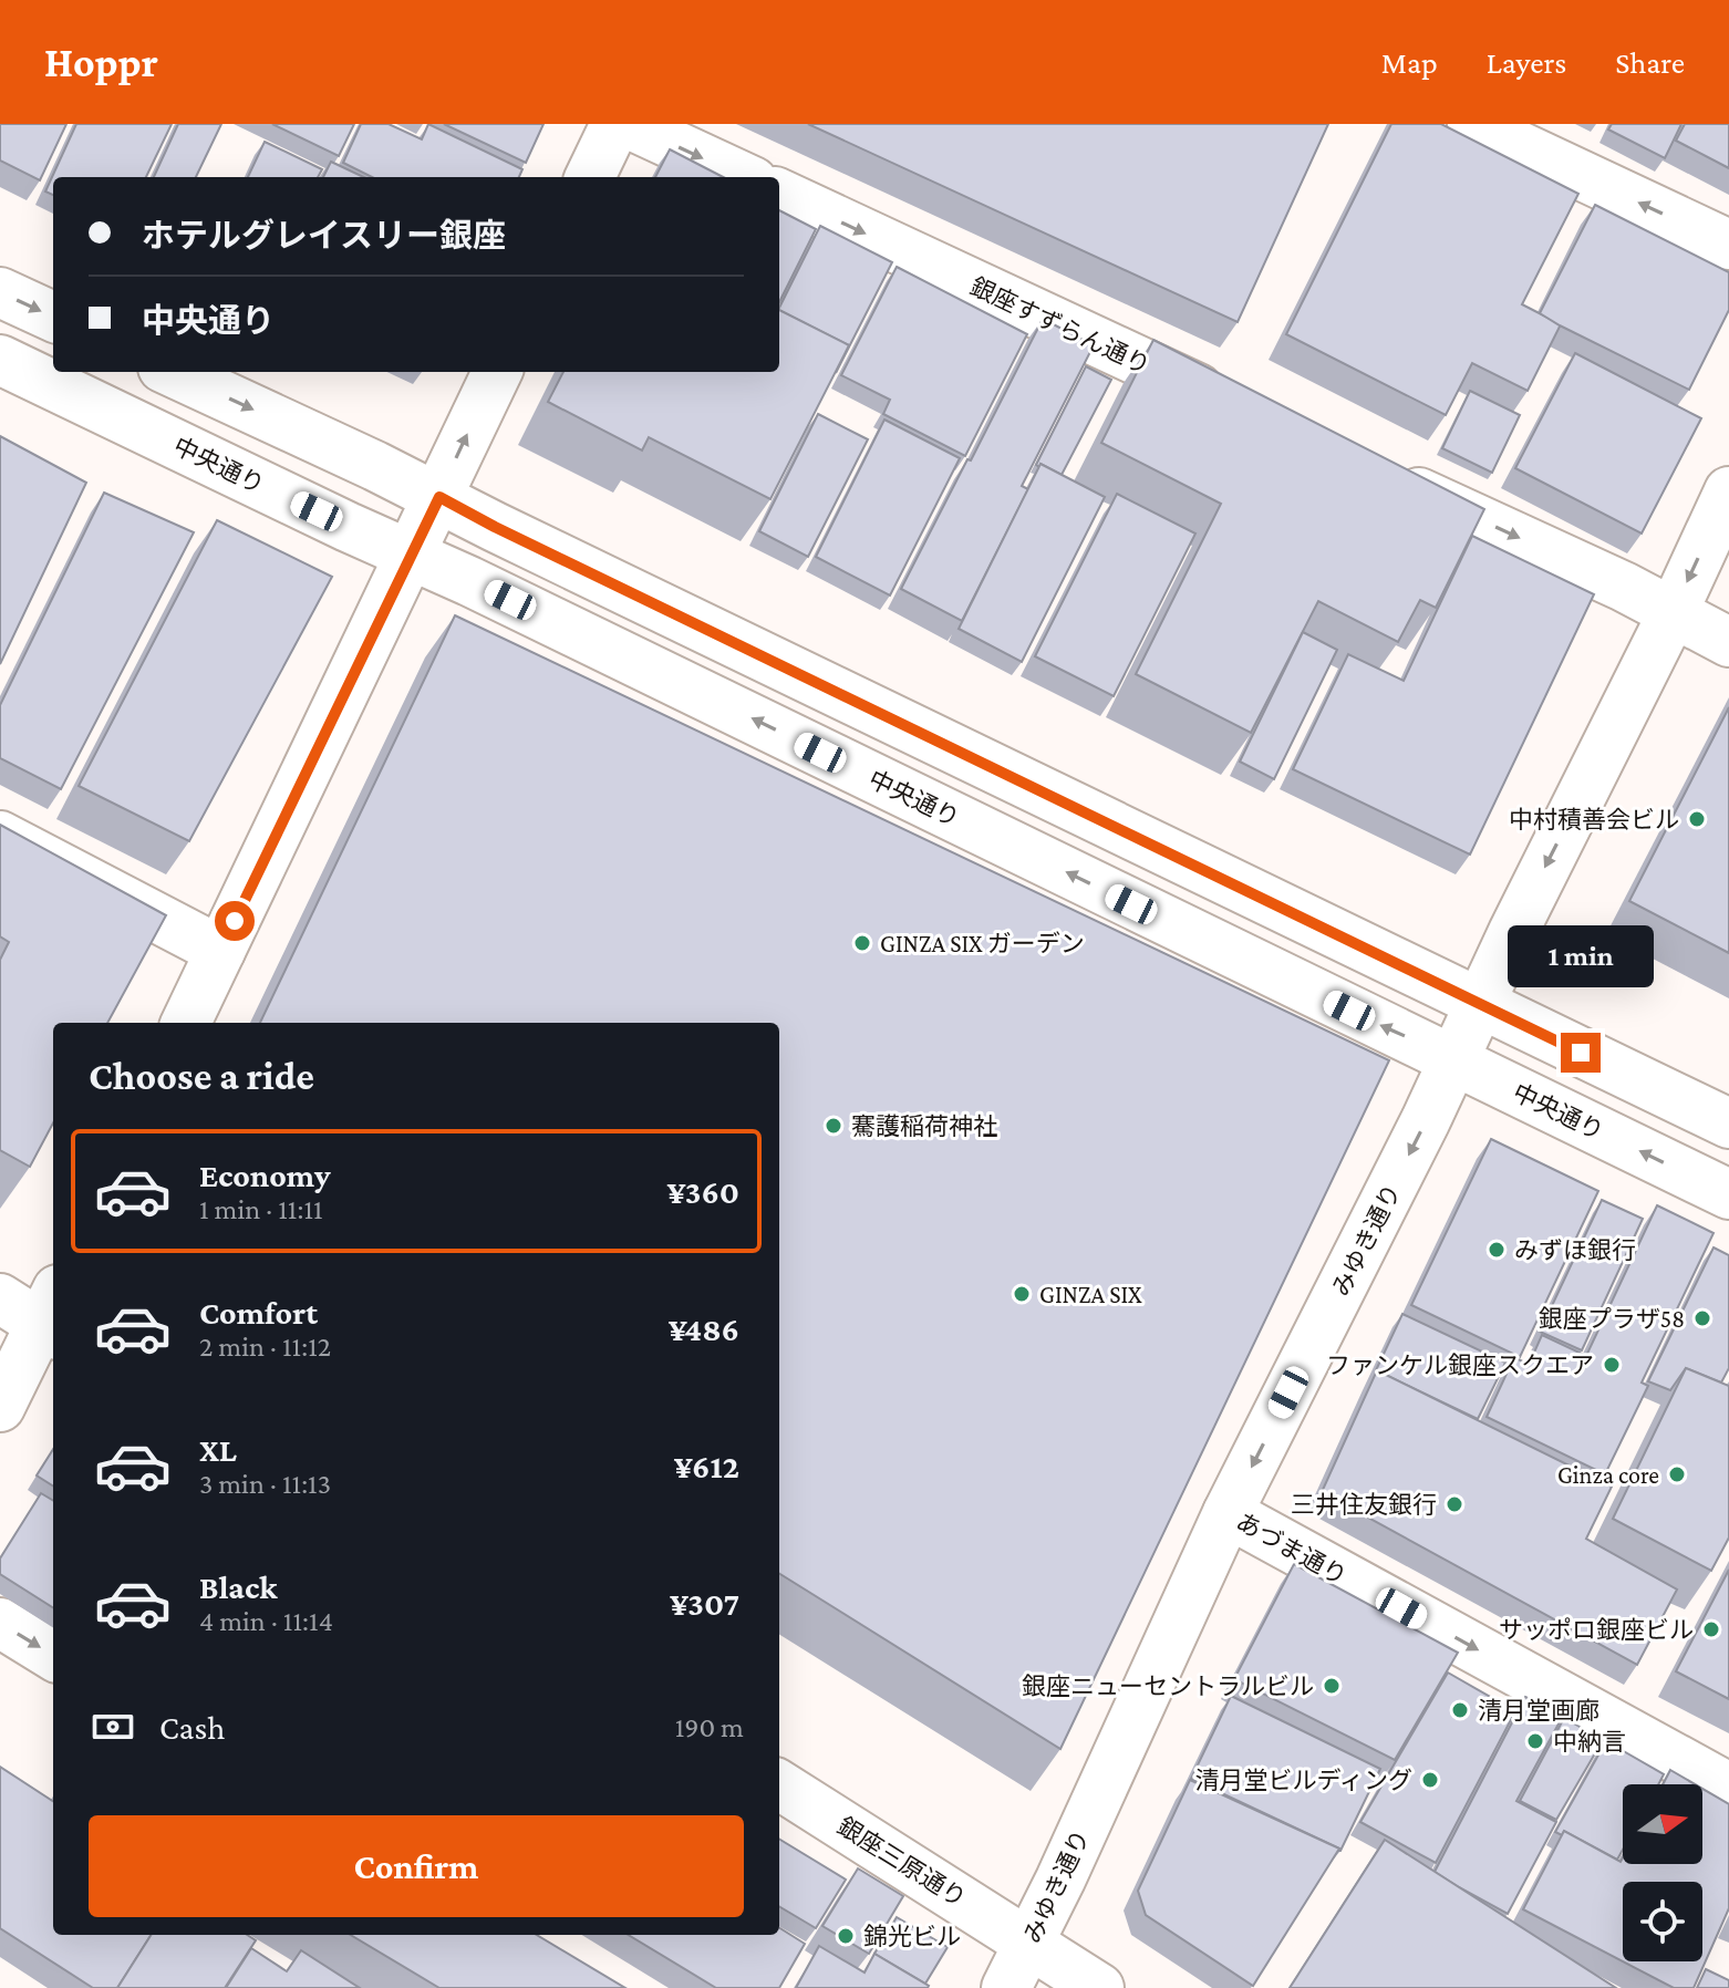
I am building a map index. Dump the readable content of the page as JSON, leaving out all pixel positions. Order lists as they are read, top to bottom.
{
  "streets": {
    "main road": [
      "銀座すずらん通り",
      "中央通り",
      "みゆき通り",
      "あづま通り",
      "銀座三原通り"
    ]
  },
  "crossings": [
    ["中央通り", "みゆき通り"],
    ["みゆき通り", "あづま通り"],
    ["みゆき通り", "銀座三原通り"]
  ],
  "one_way": ["みゆき通り", "あづま通り"],
  "places": [
    "中村積善会ビル",
    "GINZA SIX ガーデン",
    "騫護稲荷神社",
    "みずほ銀行",
    "GINZA SIX",
    "銀座プラザ58",
    "ファンケル銀座スクエア",
    "Ginza core",
    "三井住友銀行",
    "サッポロ銀座ビル",
    "銀座ニューセントラルビル",
    "清月堂画廊",
    "中納言",
    "清月堂ビルディング",
    "錦光ビル"
  ],
  "north": "right",
  "page": {
    "header": "Hoppr",
    "nav": ["Map", "Layers", "Share"],
    "banner": ["ホテルグレイスリー銀座", "中央通り"],
    "bubble": "1 min",
    "heading": "Choose a ride",
    "list": [
      {
        "name": "Economy",
        "note": "1 min · 11:11",
        "value": "¥360"
      },
      {
        "name": "Comfort",
        "note": "2 min · 11:12",
        "value": "¥486"
      },
      {
        "name": "XL",
        "note": "3 min · 11:13",
        "value": "¥612"
      },
      {
        "name": "Black",
        "note": "4 min · 11:14",
        "value": "¥307"
      }
    ],
    "pay": ["Cash", "190 m"],
    "buttons": "Confirm"
  }
}
